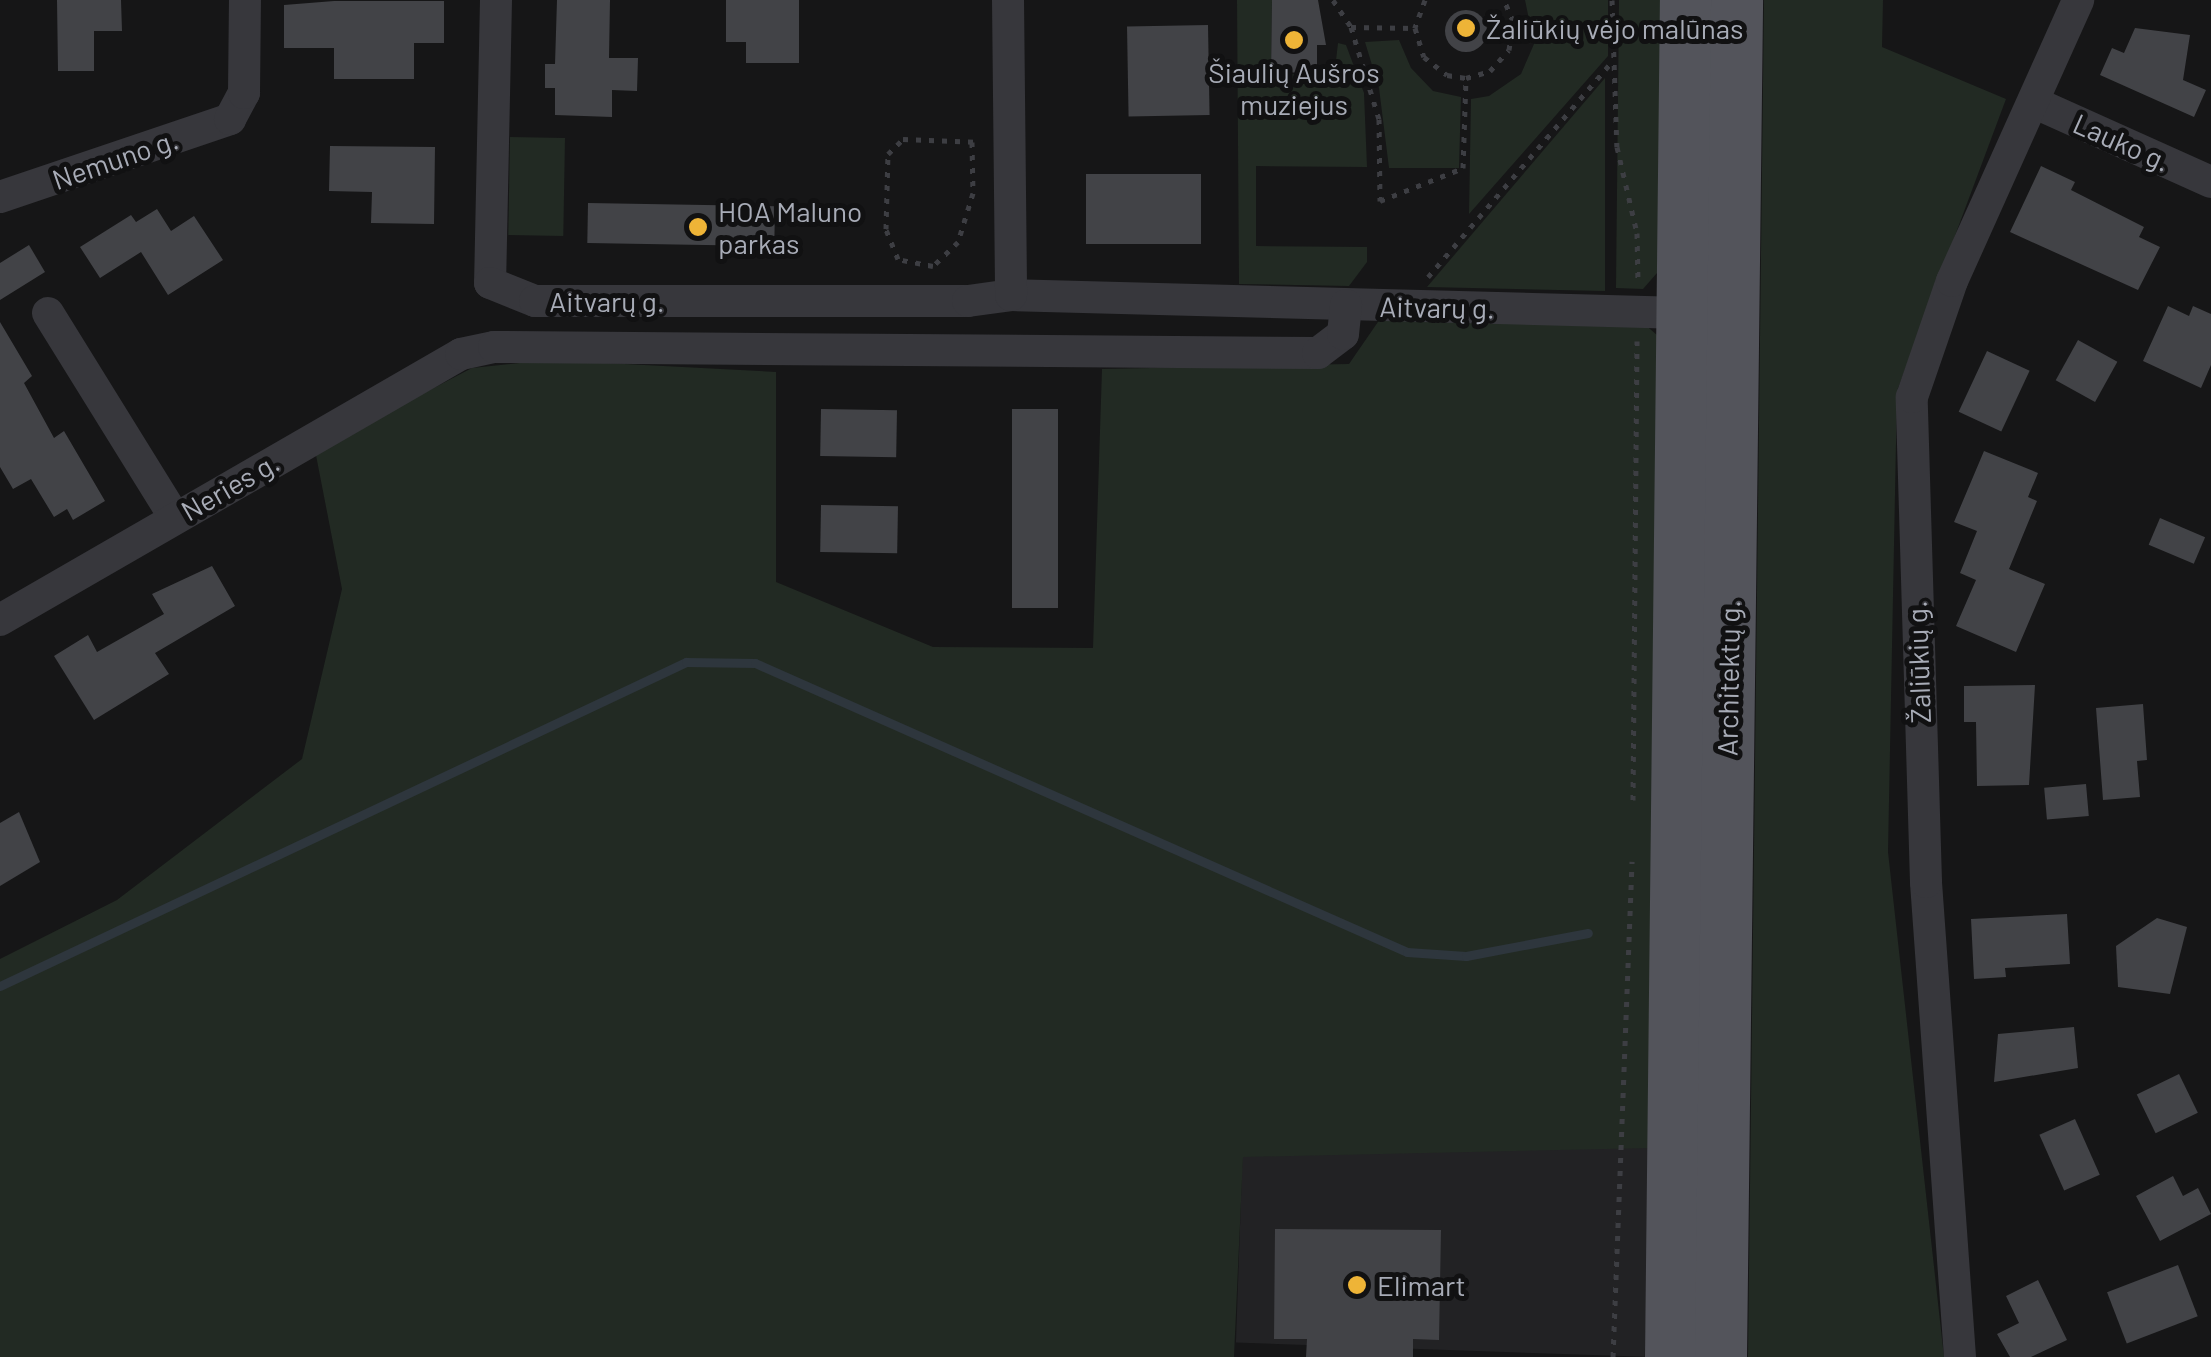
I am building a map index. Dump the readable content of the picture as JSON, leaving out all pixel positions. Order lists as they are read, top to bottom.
{
  "streets": {
    "main road": ["Architektų g."],
    "street": [
      "Lauko g.",
      "Nemuno g.",
      "Aitvarų g.",
      "Neries g.",
      "Žaliūkių g."
    ]
  },
  "crossings": [
    ["Lauko g.", "Žaliūkių g."],
    ["Aitvarų g.", "Neries g."],
    ["Aitvarų g.", "Architektų g."]
  ],
  "places": [
    "Žaliūkių vėjo malūnas",
    "Šiaulių Aušros muziejus",
    "HOA Maluno parkas",
    "Elimart"
  ]
}
